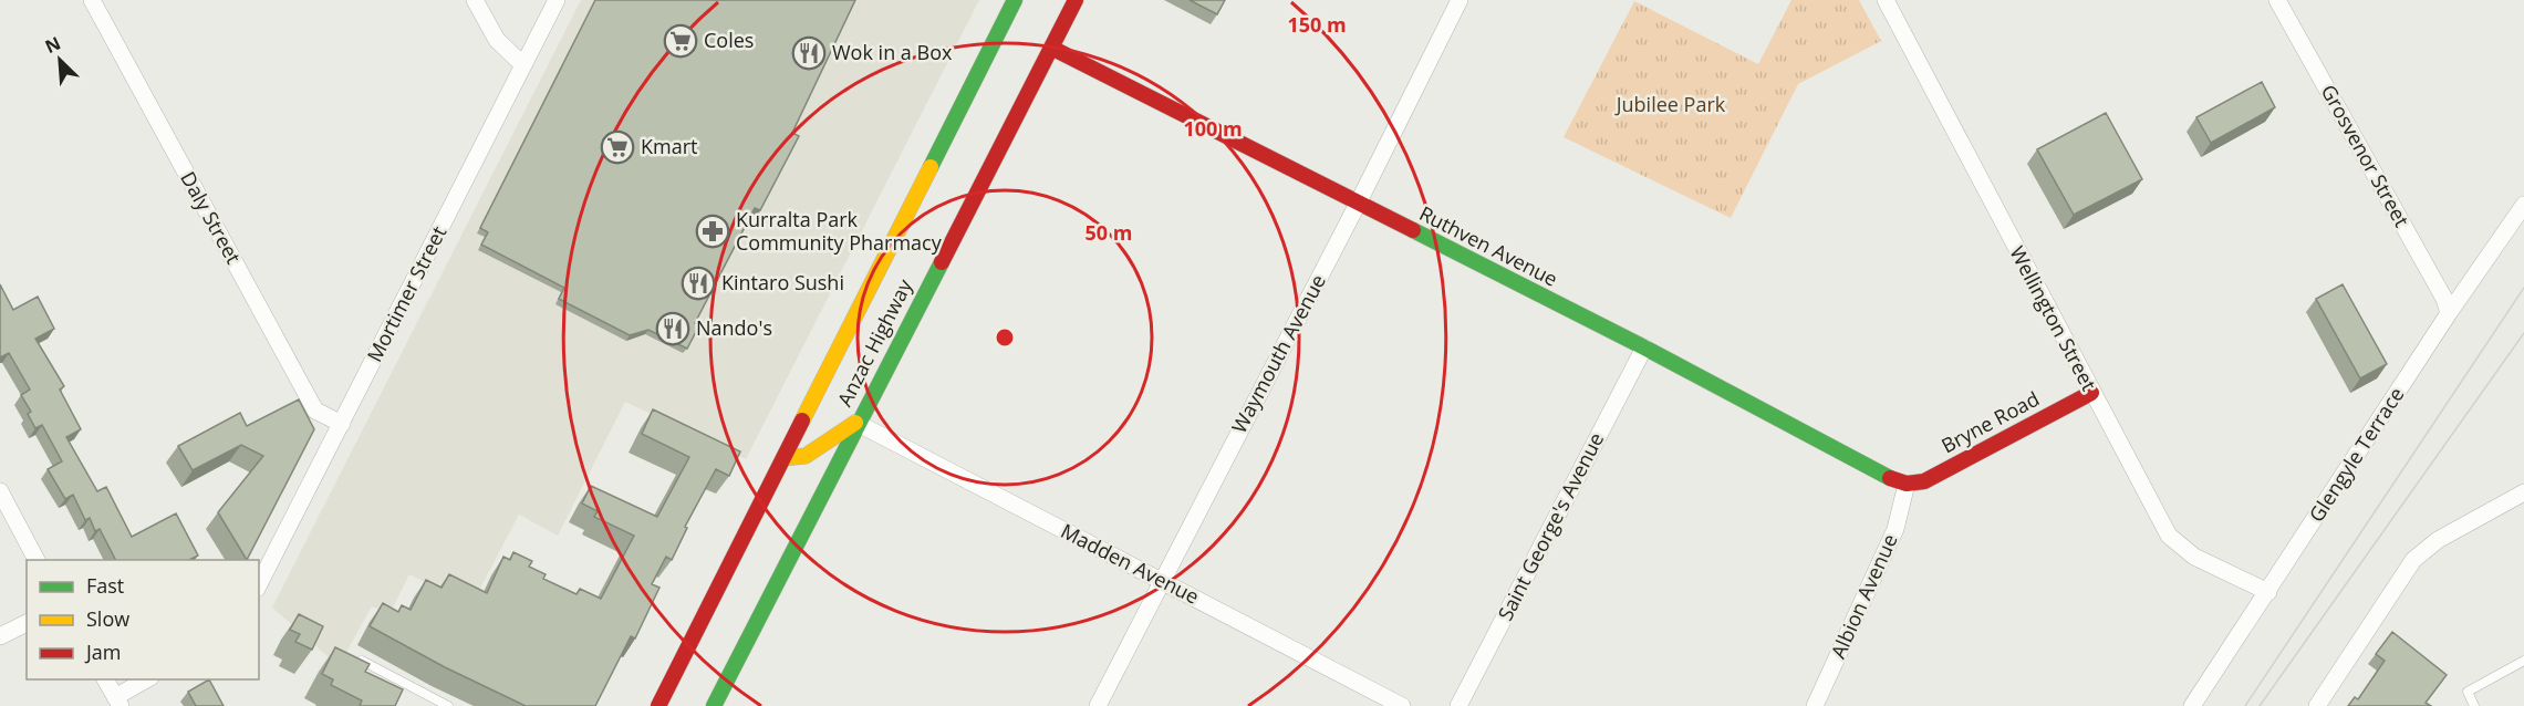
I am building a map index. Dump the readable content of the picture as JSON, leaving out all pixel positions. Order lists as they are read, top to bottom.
{
  "streets": {
    "main road": ["Ruthven Avenue", "Anzac Highway", "Bryne Road"],
    "street": [
      "Grosvenor Street",
      "Daly Street",
      "Mortimer Street",
      "Wellington Street",
      "Waymouth Avenue",
      "Glengyle Terrace",
      "Saint George's Avenue",
      "Madden Avenue",
      "Albion Avenue"
    ]
  },
  "crossings": [
    ["Grosvenor Street", "Glengyle Terrace"],
    ["Daly Street", "Mortimer Street"],
    ["Ruthven Avenue", "Anzac Highway"],
    ["Ruthven Avenue", "Waymouth Avenue"],
    ["Ruthven Avenue", "Bryne Road"],
    ["Ruthven Avenue", "Saint George's Avenue"],
    ["Ruthven Avenue", "Albion Avenue"],
    ["Wellington Street", "Bryne Road"],
    ["Wellington Street", "Glengyle Terrace"],
    ["Anzac Highway", "Madden Avenue"],
    ["Waymouth Avenue", "Madden Avenue"],
    ["Bryne Road", "Albion Avenue"]
  ],
  "parks": ["Jubilee Park"],
  "places": {
    "supermarket": ["Coles", "Kmart"],
    "restaurant": ["Wok in a Box", "Kintaro Sushi", "Nando's"],
    "pharmacy": ["Kurralta Park Community Pharmacy"]
  },
  "legend": ["Fast", "Slow", "Jam"],
  "north": "top left",
  "rings": ["150 m", "100 m", "50 m"]
}
